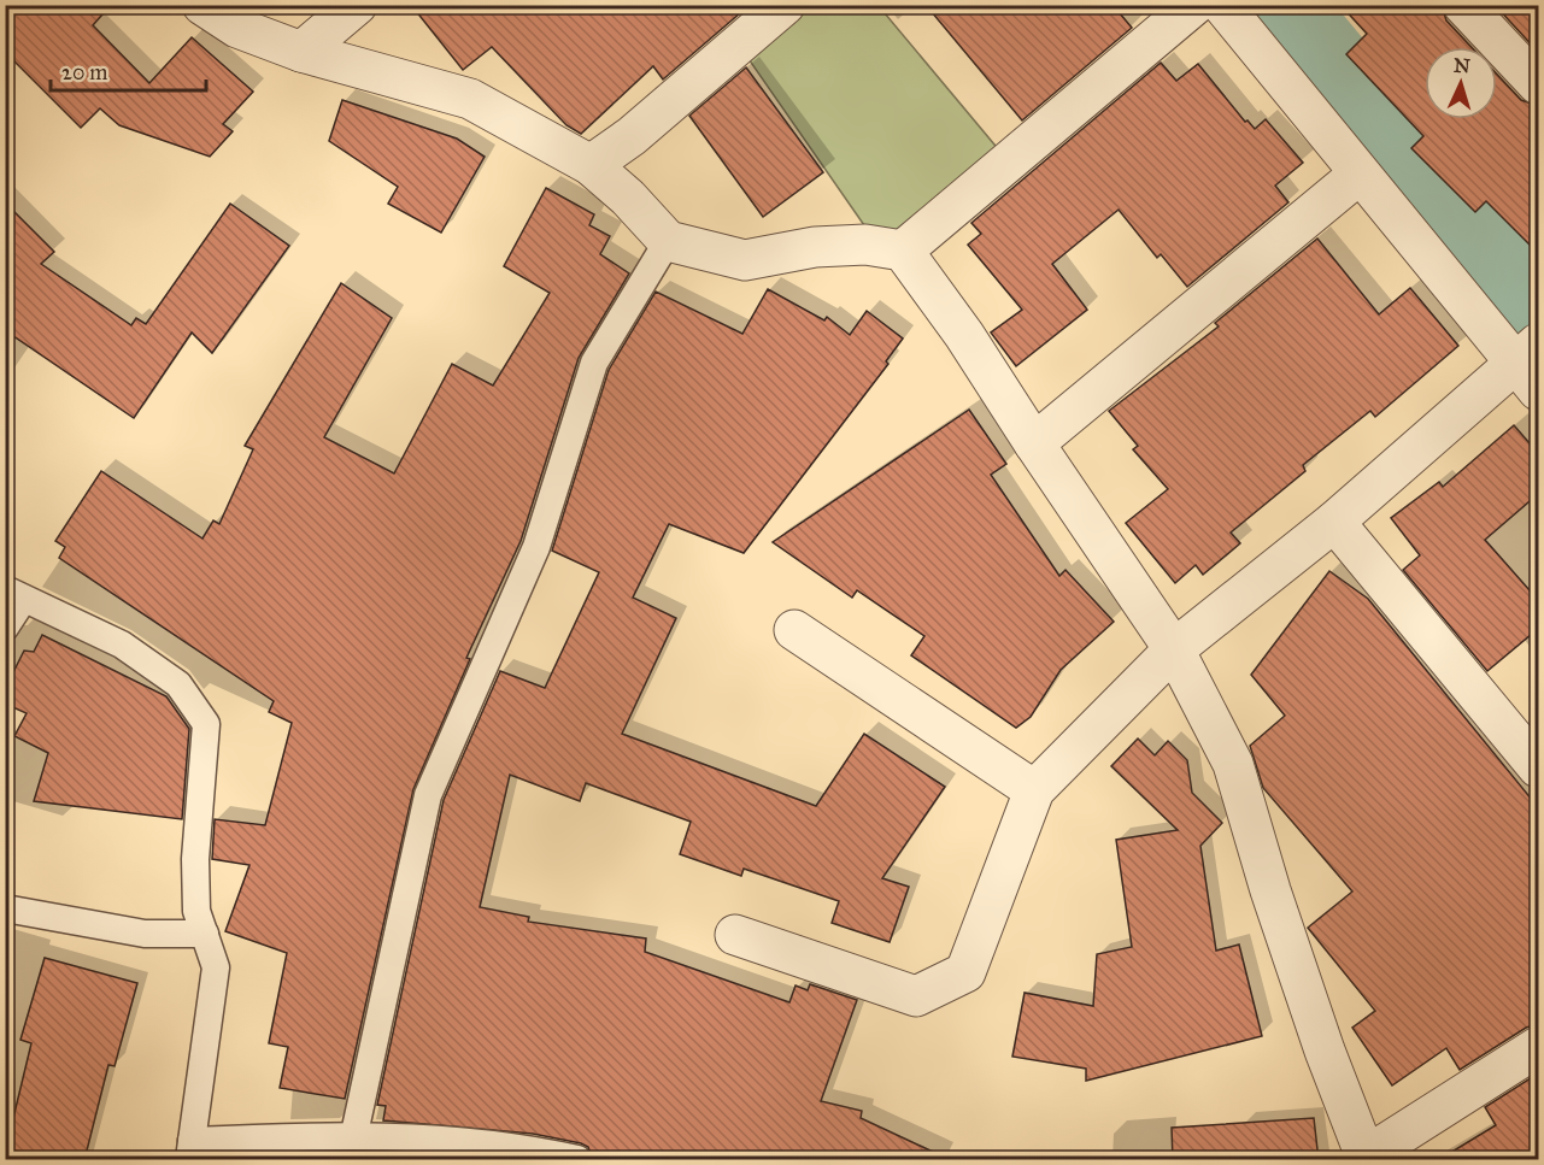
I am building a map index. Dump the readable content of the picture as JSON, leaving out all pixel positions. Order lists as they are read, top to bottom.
{
  "scale_bar": "20 m",
  "north": "top"
}
